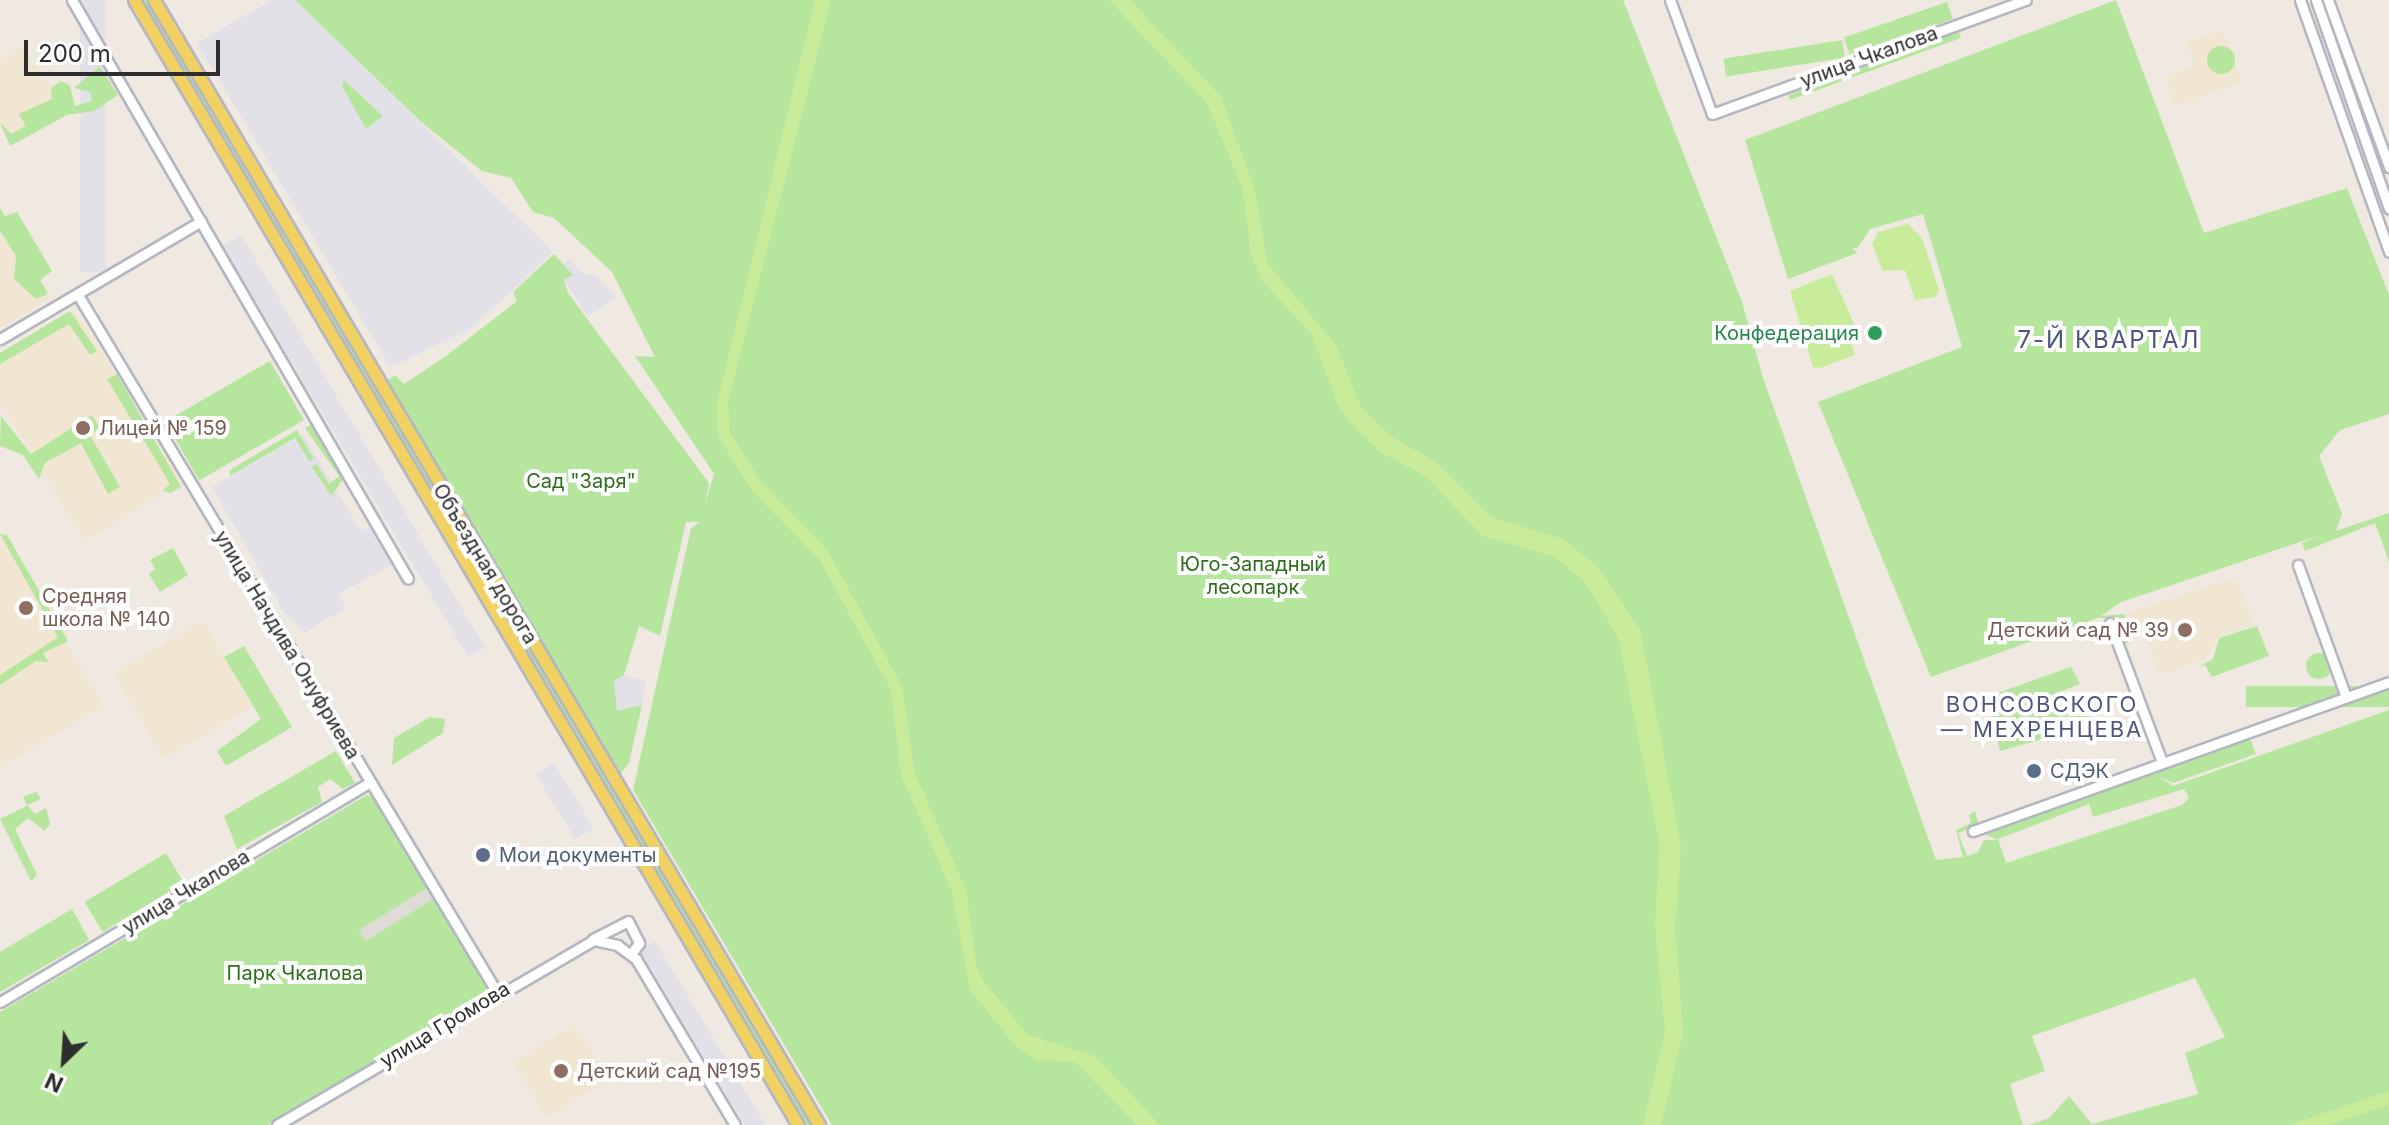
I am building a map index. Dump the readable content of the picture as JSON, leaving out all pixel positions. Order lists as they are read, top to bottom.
{
  "streets": {
    "main road": ["Объездная дорога"],
    "street": ["улица Чкалова", "улица Начдива Онуфриева", "улица Громова"]
  },
  "crossings": [
    ["улица Чкалова", "улица Начдива Онуфриева"],
    ["улица Начдива Онуфриева", "улица Громова"]
  ],
  "districts": ["7-Й КВАРТАЛ", "ВОНСОВСКОГО — МЕХРЕНЦЕВА"],
  "parks": ["Сад \"Заря\"", "Юго-Западный лесопарк", "Парк Чкалова"],
  "places": [
    "Конфедерация",
    "Лицей № 159",
    "Средняя школа № 140",
    "Детский сад № 39",
    "СДЭК",
    "Мои документы",
    "Детский сад №195"
  ],
  "scale_bar": "200 m",
  "north": "bottom left"
}
